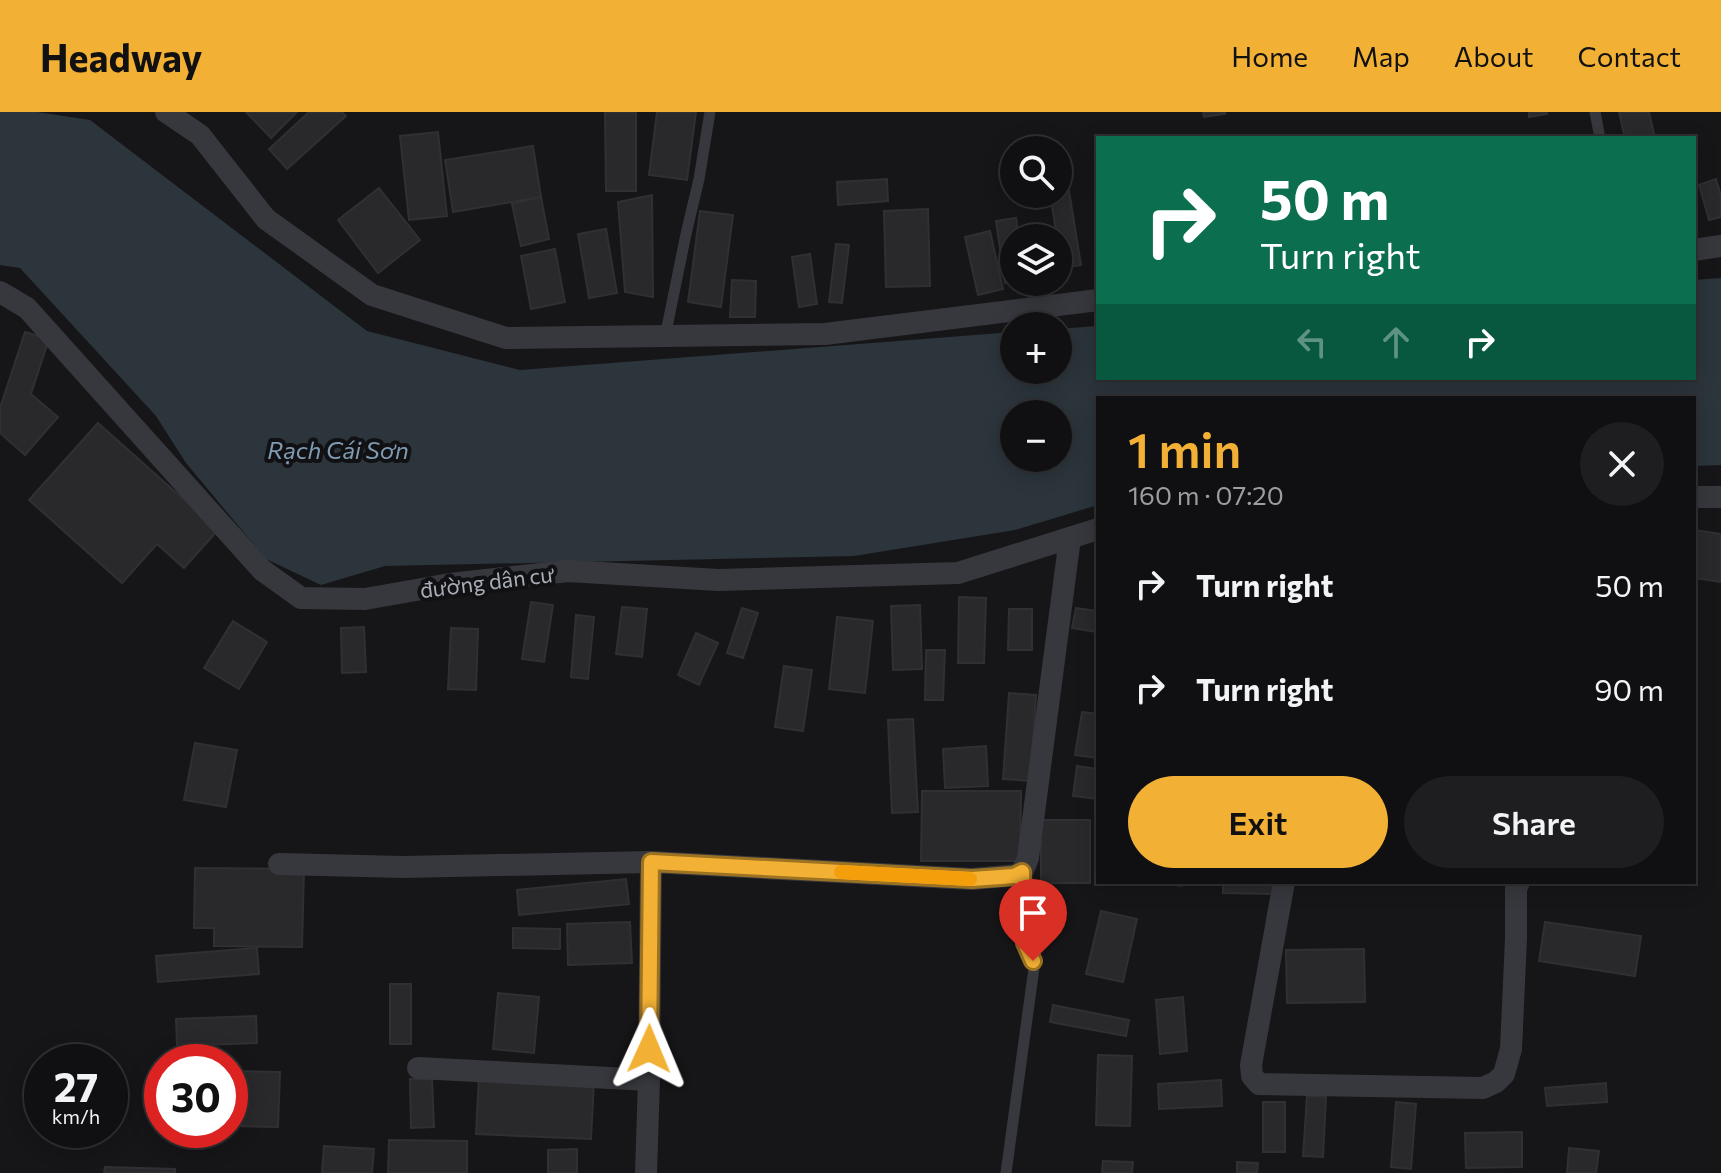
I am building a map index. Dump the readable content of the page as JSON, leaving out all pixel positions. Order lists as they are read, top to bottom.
{
  "streets": {
    "street": ["đường dân cư"]
  },
  "water": ["Rạch Cái Sơn"],
  "page": {
    "header": "Headway",
    "nav": [
      "Home",
      "Map",
      "About",
      "Contact"
    ],
    "map_buttons": ["+", "−"],
    "turn": ["50 m", "Turn right"],
    "heading": ["1 min", "160 m · 07:20"],
    "list": [
      {
        "name": "Turn right",
        "value": "50 m"
      },
      {
        "name": "Turn right",
        "value": "90 m"
      }
    ],
    "buttons": ["Exit", "Share"],
    "speed": "27 km/h",
    "limit": "30"
  }
}
